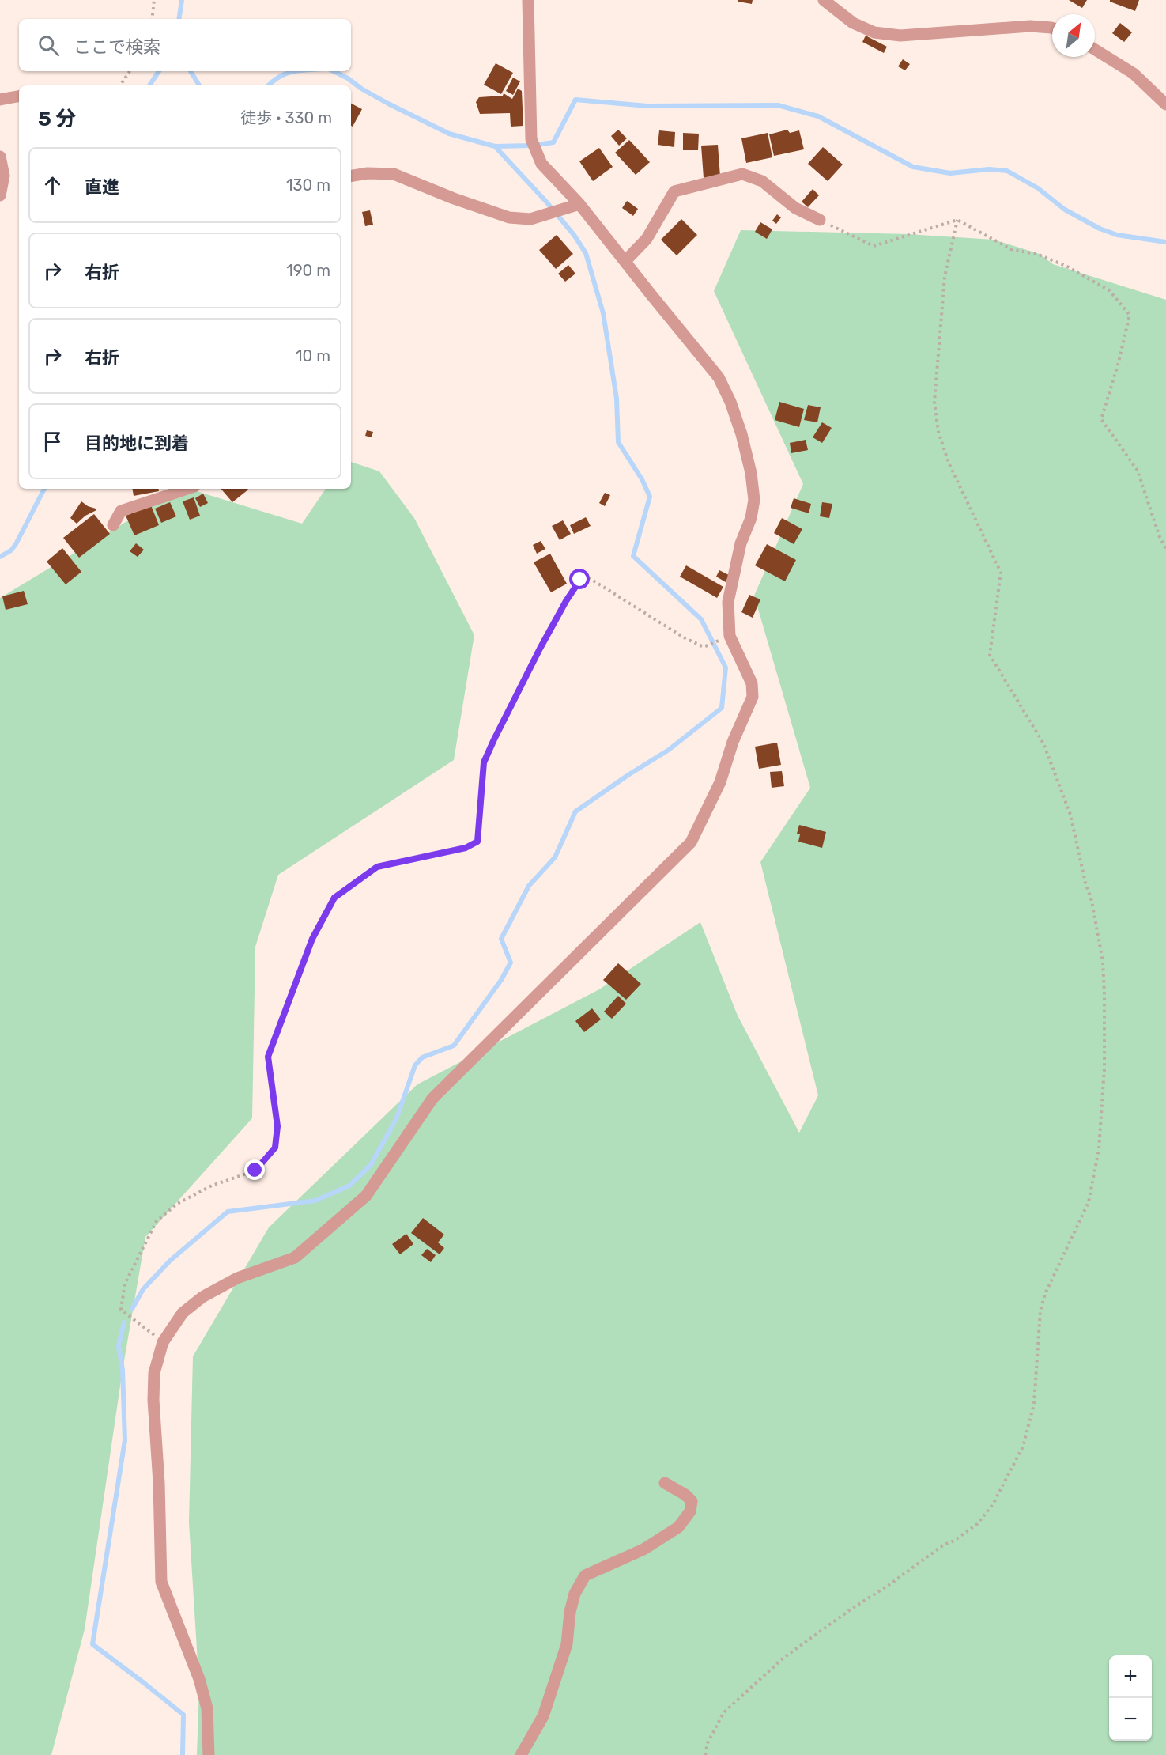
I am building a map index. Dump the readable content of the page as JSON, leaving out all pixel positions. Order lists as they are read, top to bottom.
{
  "north": "top right",
  "page": {
    "search": "ここで検索",
    "heading": ["5 分", "徒歩 · 330 m"],
    "list": [
      ["直進", "130 m"],
      ["右折", "190 m"],
      ["右折", "10 m"],
      "目的地に到着"
    ],
    "map_buttons": ["+", "−"]
  }
}
